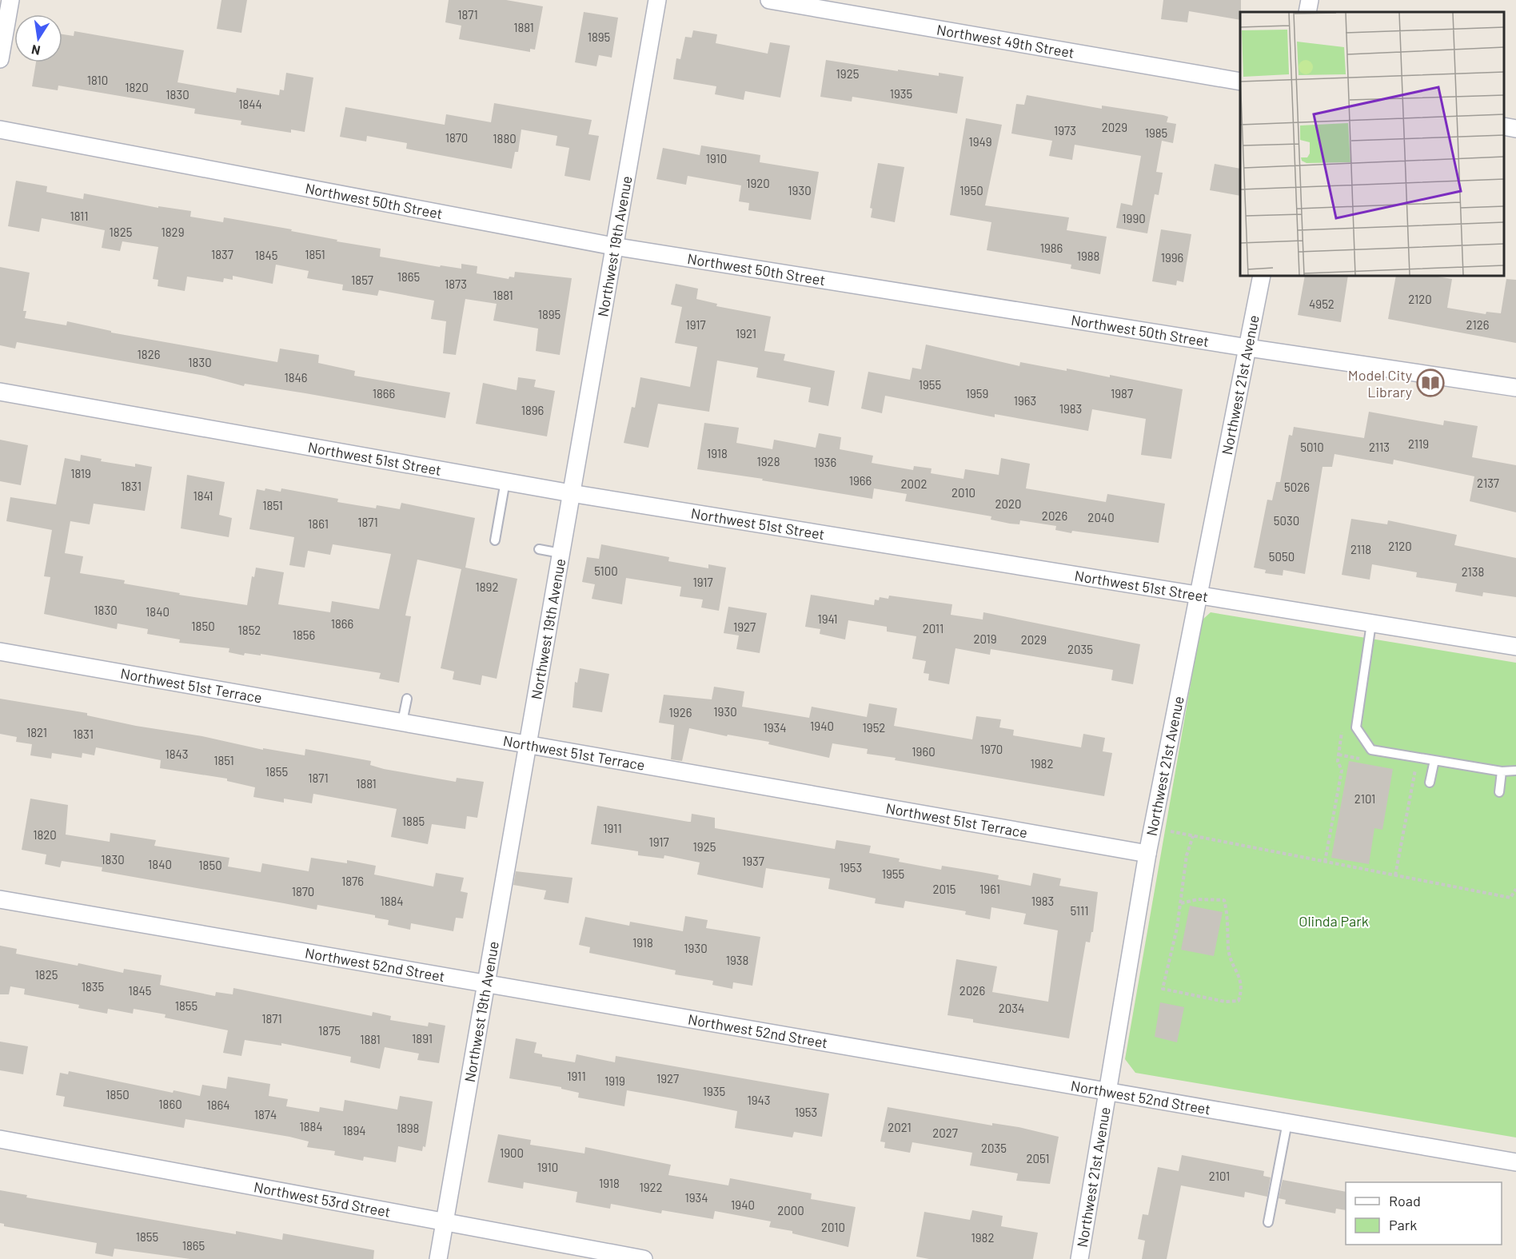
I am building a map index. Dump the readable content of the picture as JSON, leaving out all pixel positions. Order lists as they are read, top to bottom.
{
  "streets": {
    "street": [
      "Northwest 49th Street",
      "Northwest 50th Street",
      "Northwest 19th Avenue",
      "Northwest 21st Avenue",
      "Northwest 51st Street",
      "Northwest 51st Terrace",
      "Northwest 52nd Street",
      "Northwest 53rd Street"
    ]
  },
  "crossings": [
    ["Northwest 50th Street", "Northwest 19th Avenue"],
    ["Northwest 50th Street", "Northwest 21st Avenue"],
    ["Northwest 19th Avenue", "Northwest 51st Street"],
    ["Northwest 19th Avenue", "Northwest 51st Terrace"],
    ["Northwest 19th Avenue", "Northwest 52nd Street"],
    ["Northwest 19th Avenue", "Northwest 53rd Street"],
    ["Northwest 21st Avenue", "Northwest 51st Street"],
    ["Northwest 21st Avenue", "Northwest 51st Terrace"],
    ["Northwest 21st Avenue", "Northwest 52nd Street"]
  ],
  "parks": ["Olinda Park"],
  "places": {
    "library": ["Model City Library"]
  },
  "house_numbers": [
    "1871",
    "1881",
    "1895",
    "1925",
    "1810",
    "1820",
    "1935",
    "1830",
    "1844",
    "2029",
    "1973",
    "1985",
    "1870",
    "1880",
    "1949",
    "1910",
    "1920",
    "1930",
    "1950",
    "1811",
    "1990",
    "1825",
    "1829",
    "1986",
    "1837",
    "1851",
    "1845",
    "1988",
    "1996",
    "1865",
    "1857",
    "1873",
    "1881",
    "2120",
    "4952",
    "1895",
    "1917",
    "2126",
    "1921",
    "1826",
    "1830",
    "1846",
    "1955",
    "1866",
    "1959",
    "1987",
    "1963",
    "1983",
    "1896",
    "2119",
    "5010",
    "2113",
    "1918",
    "1928",
    "1936",
    "1819",
    "1966",
    "2137",
    "2002",
    "1831",
    "5026",
    "2010",
    "1841",
    "2020",
    "1851",
    "2026",
    "2040",
    "5030",
    "1871",
    "1861",
    "2120",
    "2118",
    "5050",
    "5100",
    "2138",
    "1917",
    "1892",
    "1830",
    "1840",
    "1941",
    "1866",
    "1850",
    "1927",
    "2011",
    "1852",
    "1856",
    "2019",
    "2029",
    "2035",
    "1930",
    "1926",
    "1940",
    "1934",
    "1952",
    "1821",
    "1831",
    "1970",
    "1960",
    "1843",
    "1851",
    "1982",
    "1855",
    "1871",
    "1881",
    "2101",
    "1885",
    "1911",
    "1820",
    "1917",
    "1925",
    "1830",
    "1937",
    "1840",
    "1850",
    "1953",
    "1955",
    "1876",
    "2015",
    "1961",
    "1870",
    "1884",
    "1983",
    "5111",
    "1918",
    "1930",
    "1938",
    "1825",
    "1835",
    "1845",
    "2026",
    "1855",
    "2034",
    "1871",
    "1875",
    "1891",
    "1881",
    "1911",
    "1927",
    "1919",
    "1935",
    "1850",
    "1943",
    "1860",
    "1864",
    "1953",
    "1874",
    "1884",
    "2021",
    "1898",
    "1894",
    "2027",
    "2035",
    "1900",
    "2051",
    "1910",
    "2101",
    "1918",
    "1922",
    "1934",
    "1940",
    "2000",
    "2010",
    "1855",
    "1982",
    "1865"
  ],
  "legend": ["Road", "Park"],
  "north": "bottom"
}
